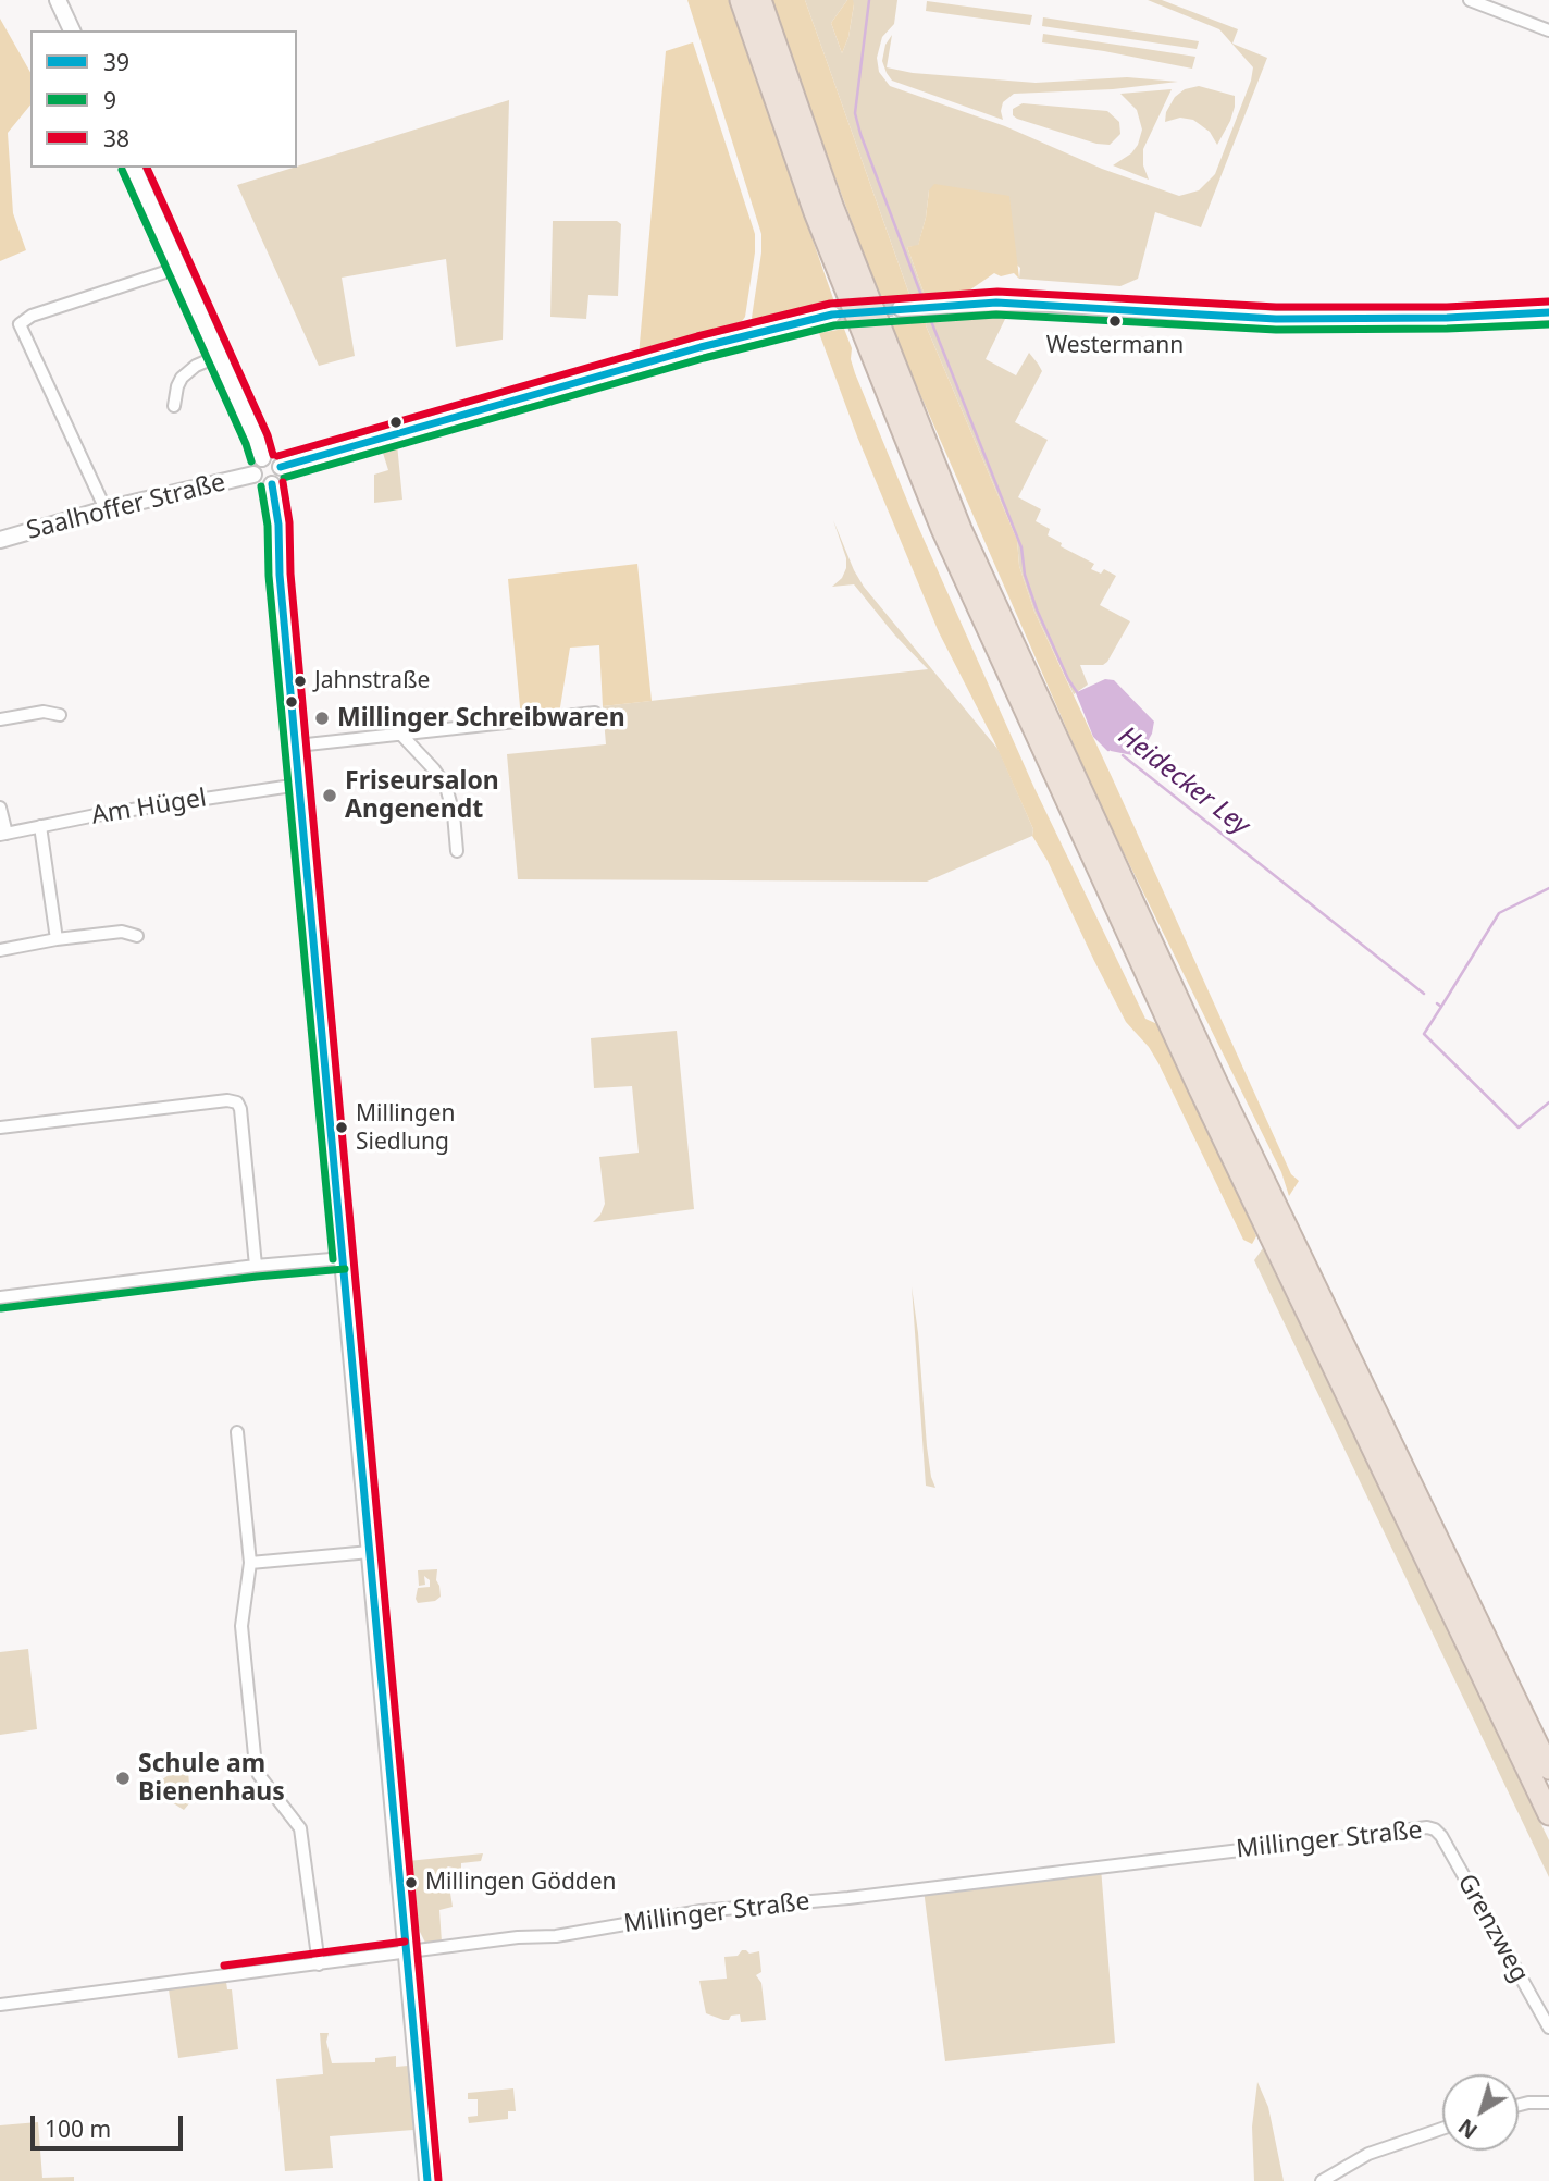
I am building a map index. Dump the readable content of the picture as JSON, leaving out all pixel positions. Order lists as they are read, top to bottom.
{
  "streets": {
    "street": [
      "Saalhoffer Straße",
      "Am Hügel",
      "Millinger Straße",
      "Grenzweg"
    ]
  },
  "crossings": [
    ["Millinger Straße", "Grenzweg"]
  ],
  "water": ["Heidecker Ley"],
  "places": [
    "Westermann",
    "Jahnstraße",
    "Millinger Schreibwaren",
    "Friseursalon Angenendt",
    "Millingen Siedlung",
    "Schule am Bienenhaus",
    "Millingen Gödden"
  ],
  "lines": ["transit line 38", "transit line 9", "transit line 39"],
  "legend": ["39", "9", "38"],
  "scale_bar": "100 m",
  "north": "bottom left"
}
